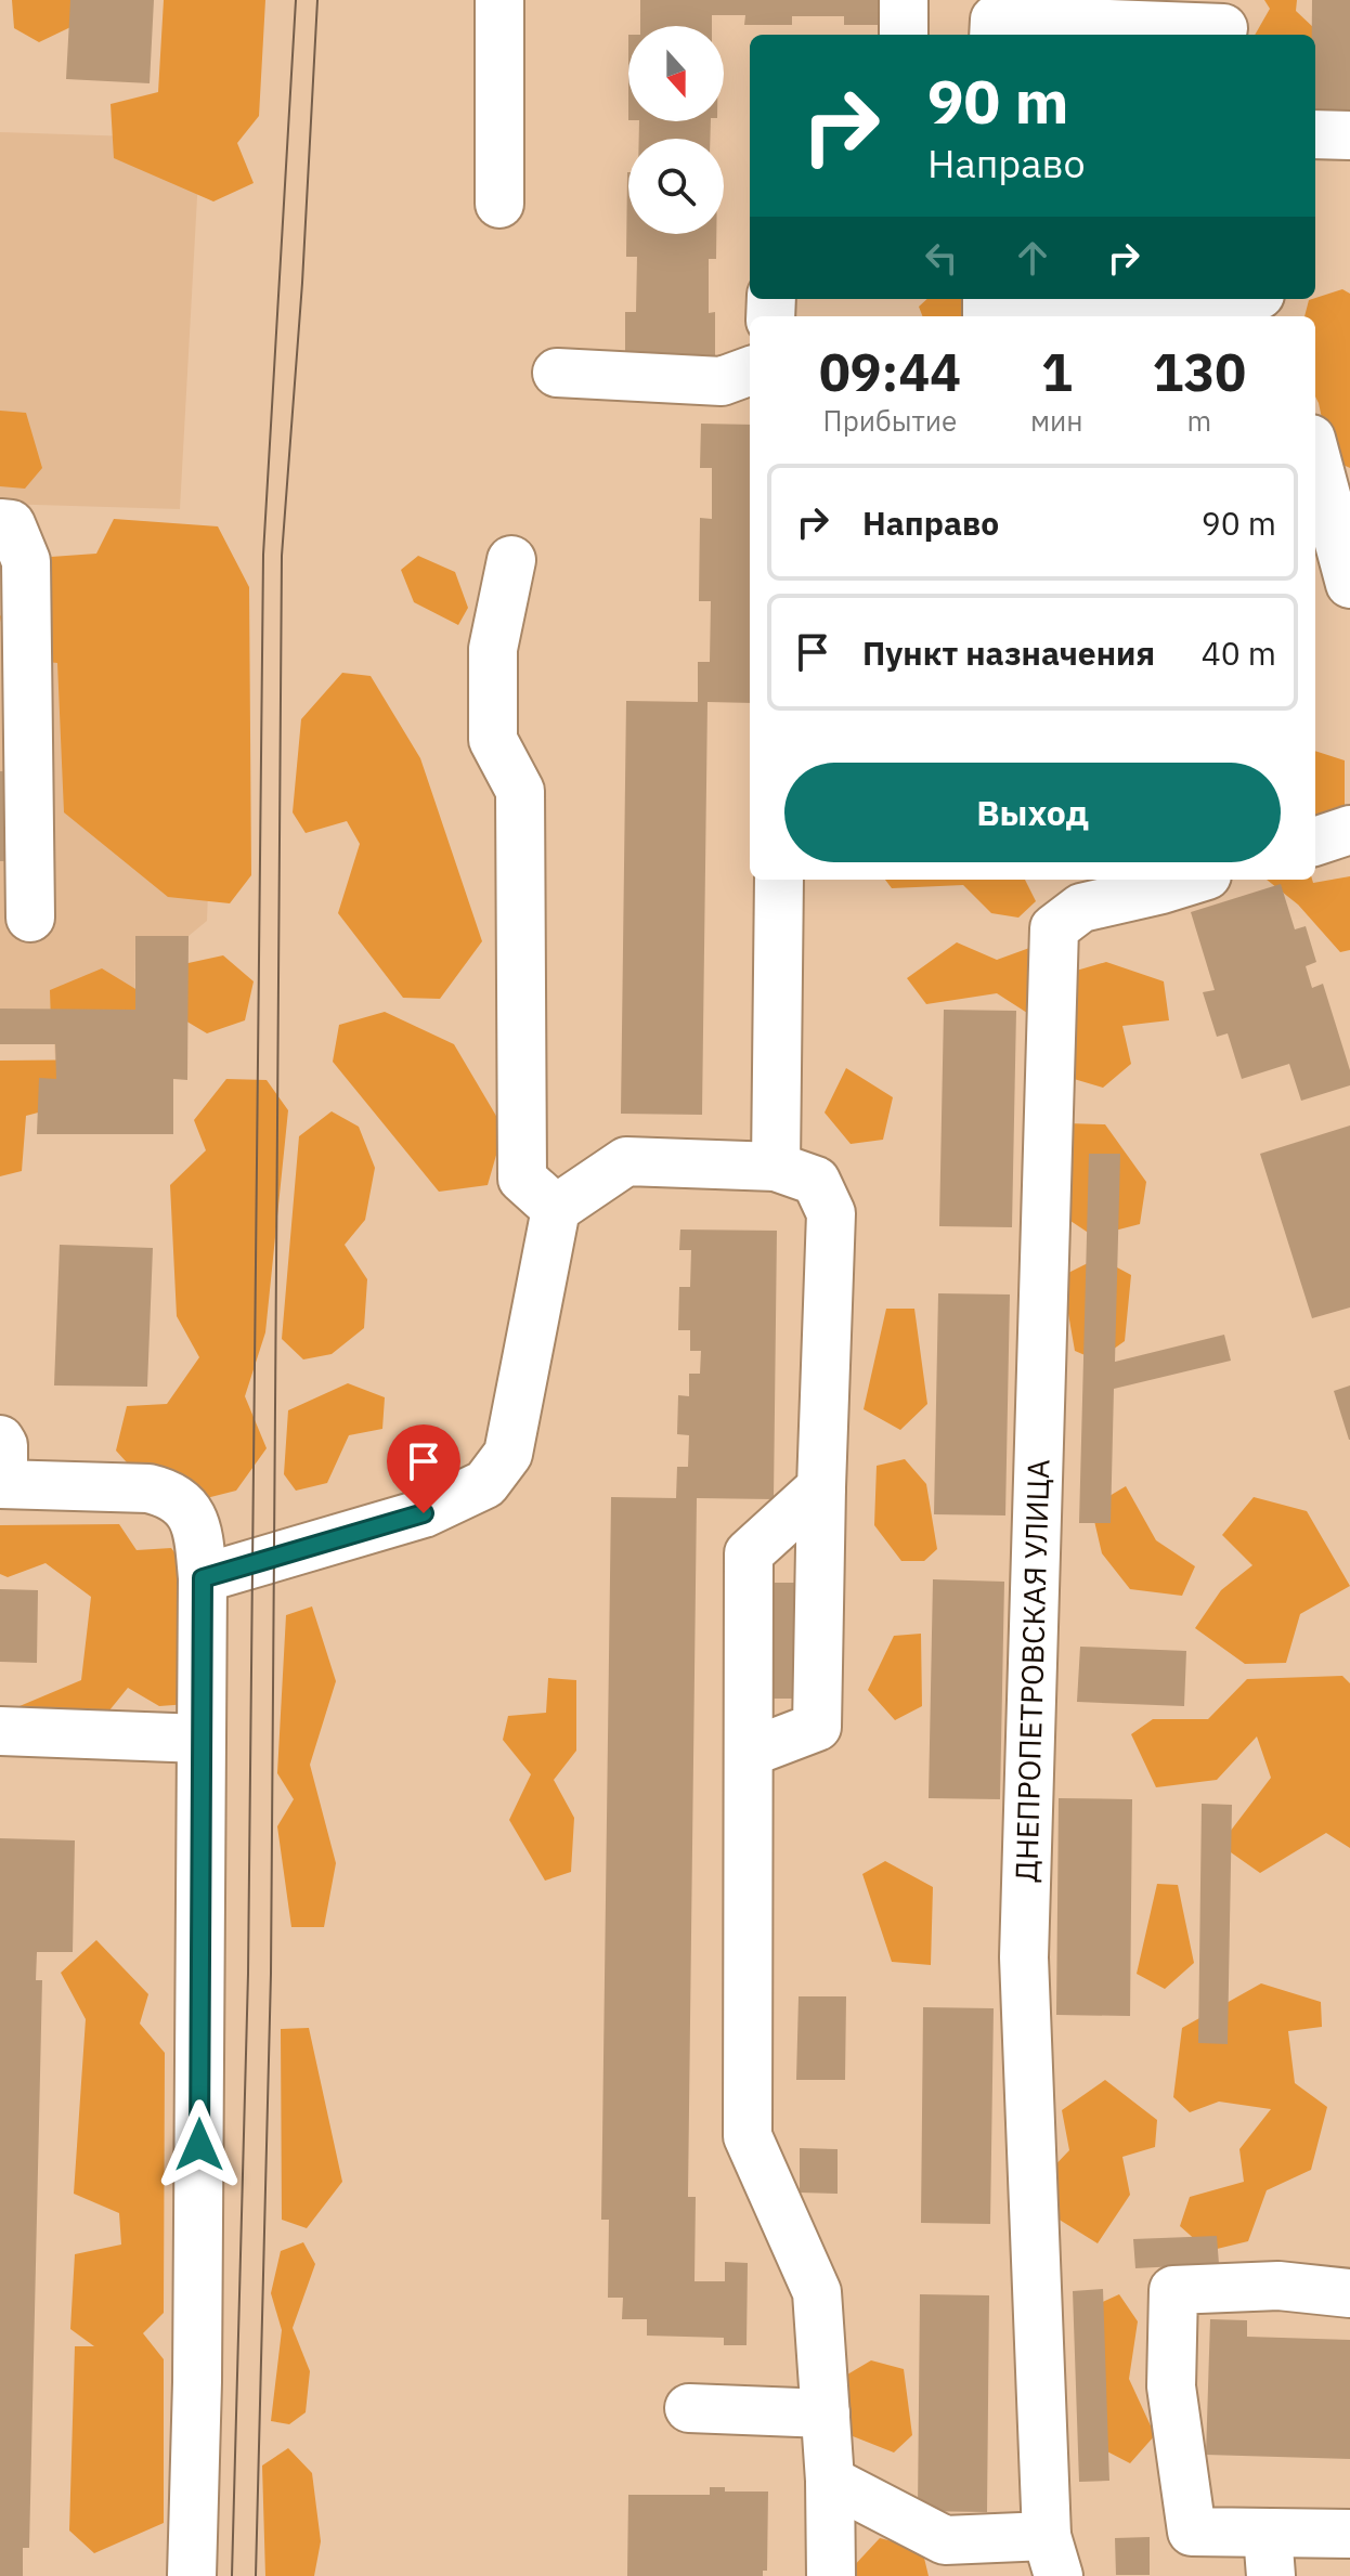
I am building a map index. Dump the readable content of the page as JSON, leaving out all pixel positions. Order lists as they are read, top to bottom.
{
  "streets": {
    "street": ["ДНЕПРОПЕТРОВСКАЯ УЛИЦА"]
  },
  "north": "bottom",
  "page": {
    "turn": ["90 m", "Направо"],
    "eta": [
      "09:44",
      "Прибытие",
      "1",
      "мин",
      "130",
      "m"
    ],
    "list": [
      {
        "name": "Направо",
        "value": "90 m"
      },
      {
        "name": "Пункт назначения",
        "value": "40 m"
      }
    ],
    "buttons": "Выход"
  }
}
